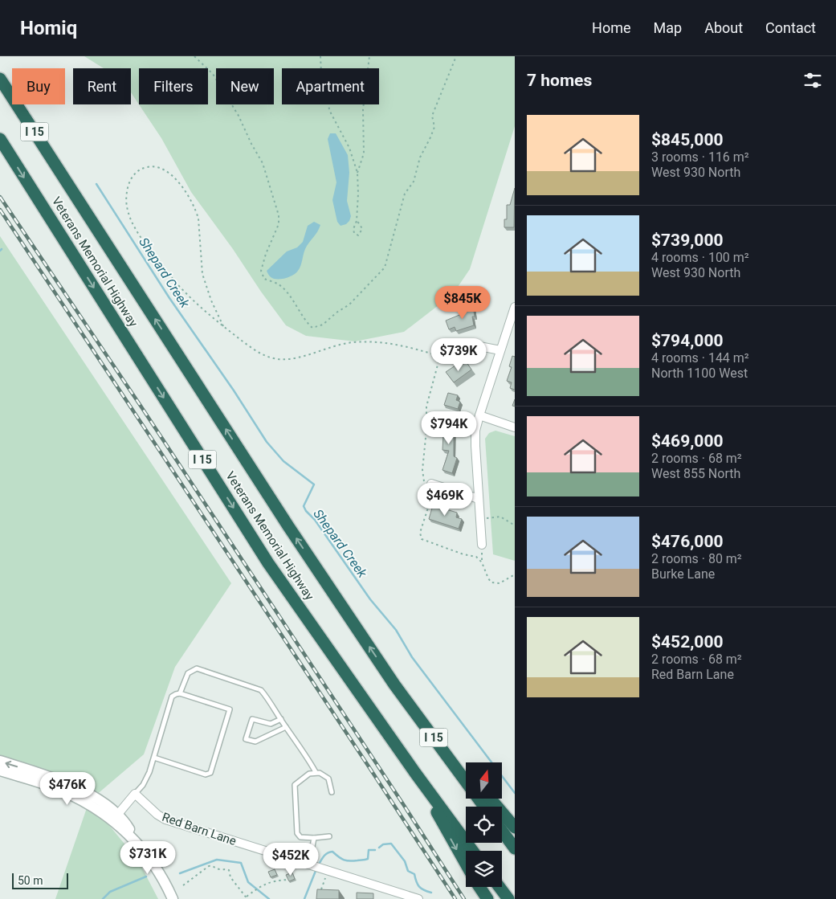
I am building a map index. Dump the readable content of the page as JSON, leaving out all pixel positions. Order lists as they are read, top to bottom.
{
  "streets": {
    "highway": ["I 15", "Veterans Memorial Highway"],
    "street": ["Red Barn Lane"]
  },
  "water": ["Shepard Creek"],
  "scale_bar": "50 m",
  "north": "top",
  "page": {
    "header": "Homiq",
    "nav": [
      "Home",
      "Map",
      "About",
      "Contact"
    ],
    "heading": "7 homes",
    "chip": [
      "Buy",
      "Rent",
      "Filters",
      "New",
      "Apartment"
    ],
    "list": [
      {
        "name": "$845,000",
        "note": "3 rooms · 116 m² · West 930 North"
      },
      {
        "name": "$739,000",
        "note": "4 rooms · 100 m² · West 930 North"
      },
      {
        "name": "$794,000",
        "note": "4 rooms · 144 m² · North 1100 West"
      },
      {
        "name": "$469,000",
        "note": "2 rooms · 68 m² · West 855 North"
      },
      {
        "name": "$476,000",
        "note": "2 rooms · 80 m² · Burke Lane"
      },
      {
        "name": "$452,000",
        "note": "2 rooms · 68 m² · Red Barn Lane"
      }
    ],
    "price": [
      "$845K",
      "$739K",
      "$794K",
      "$469K",
      "$476K",
      "$731K",
      "$452K"
    ],
    "scale": "50 m"
  }
}
